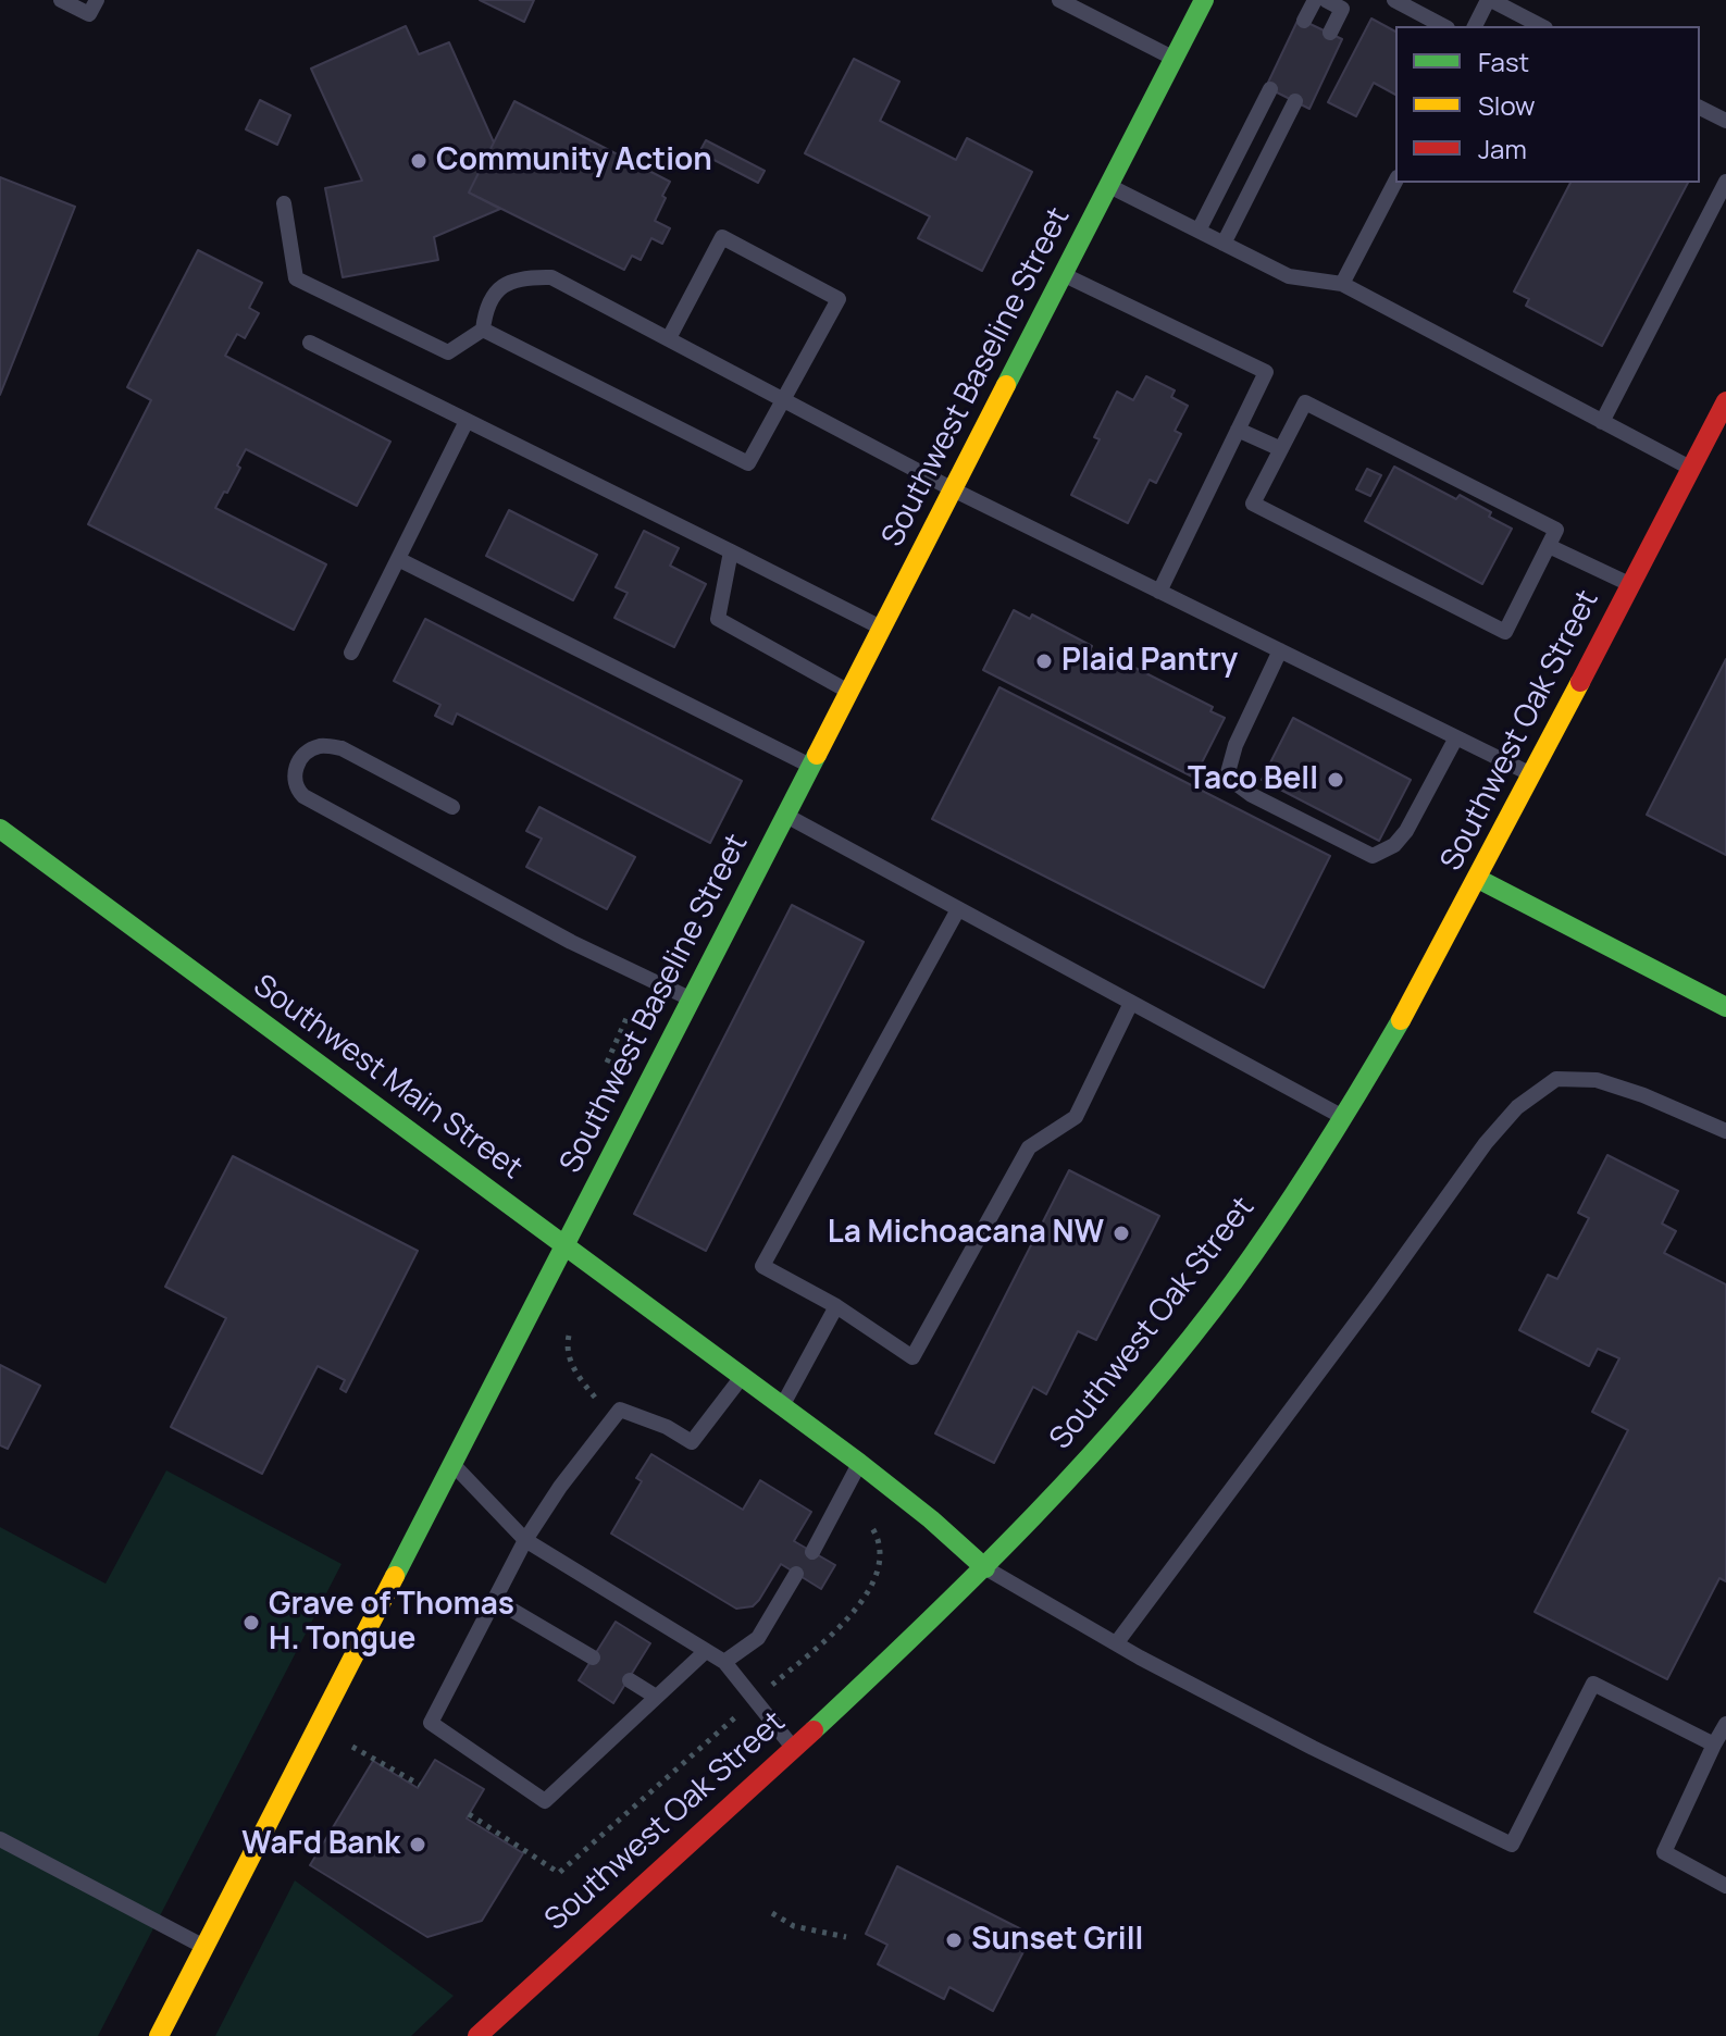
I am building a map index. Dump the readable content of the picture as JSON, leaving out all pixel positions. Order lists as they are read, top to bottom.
{
  "streets": {
    "main road": ["Southwest Baseline Street", "Southwest Oak Street", "Southwest Main Street"]
  },
  "crossings": [
    ["Southwest Baseline Street", "Southwest Main Street"],
    ["Southwest Oak Street", "Southwest Main Street"]
  ],
  "places": [
    "Community Action",
    "Plaid Pantry",
    "Taco Bell",
    "La Michoacana NW",
    "Grave of Thomas H. Tongue",
    "WaFd Bank",
    "Sunset Grill"
  ],
  "legend": ["Fast", "Slow", "Jam"]
}
